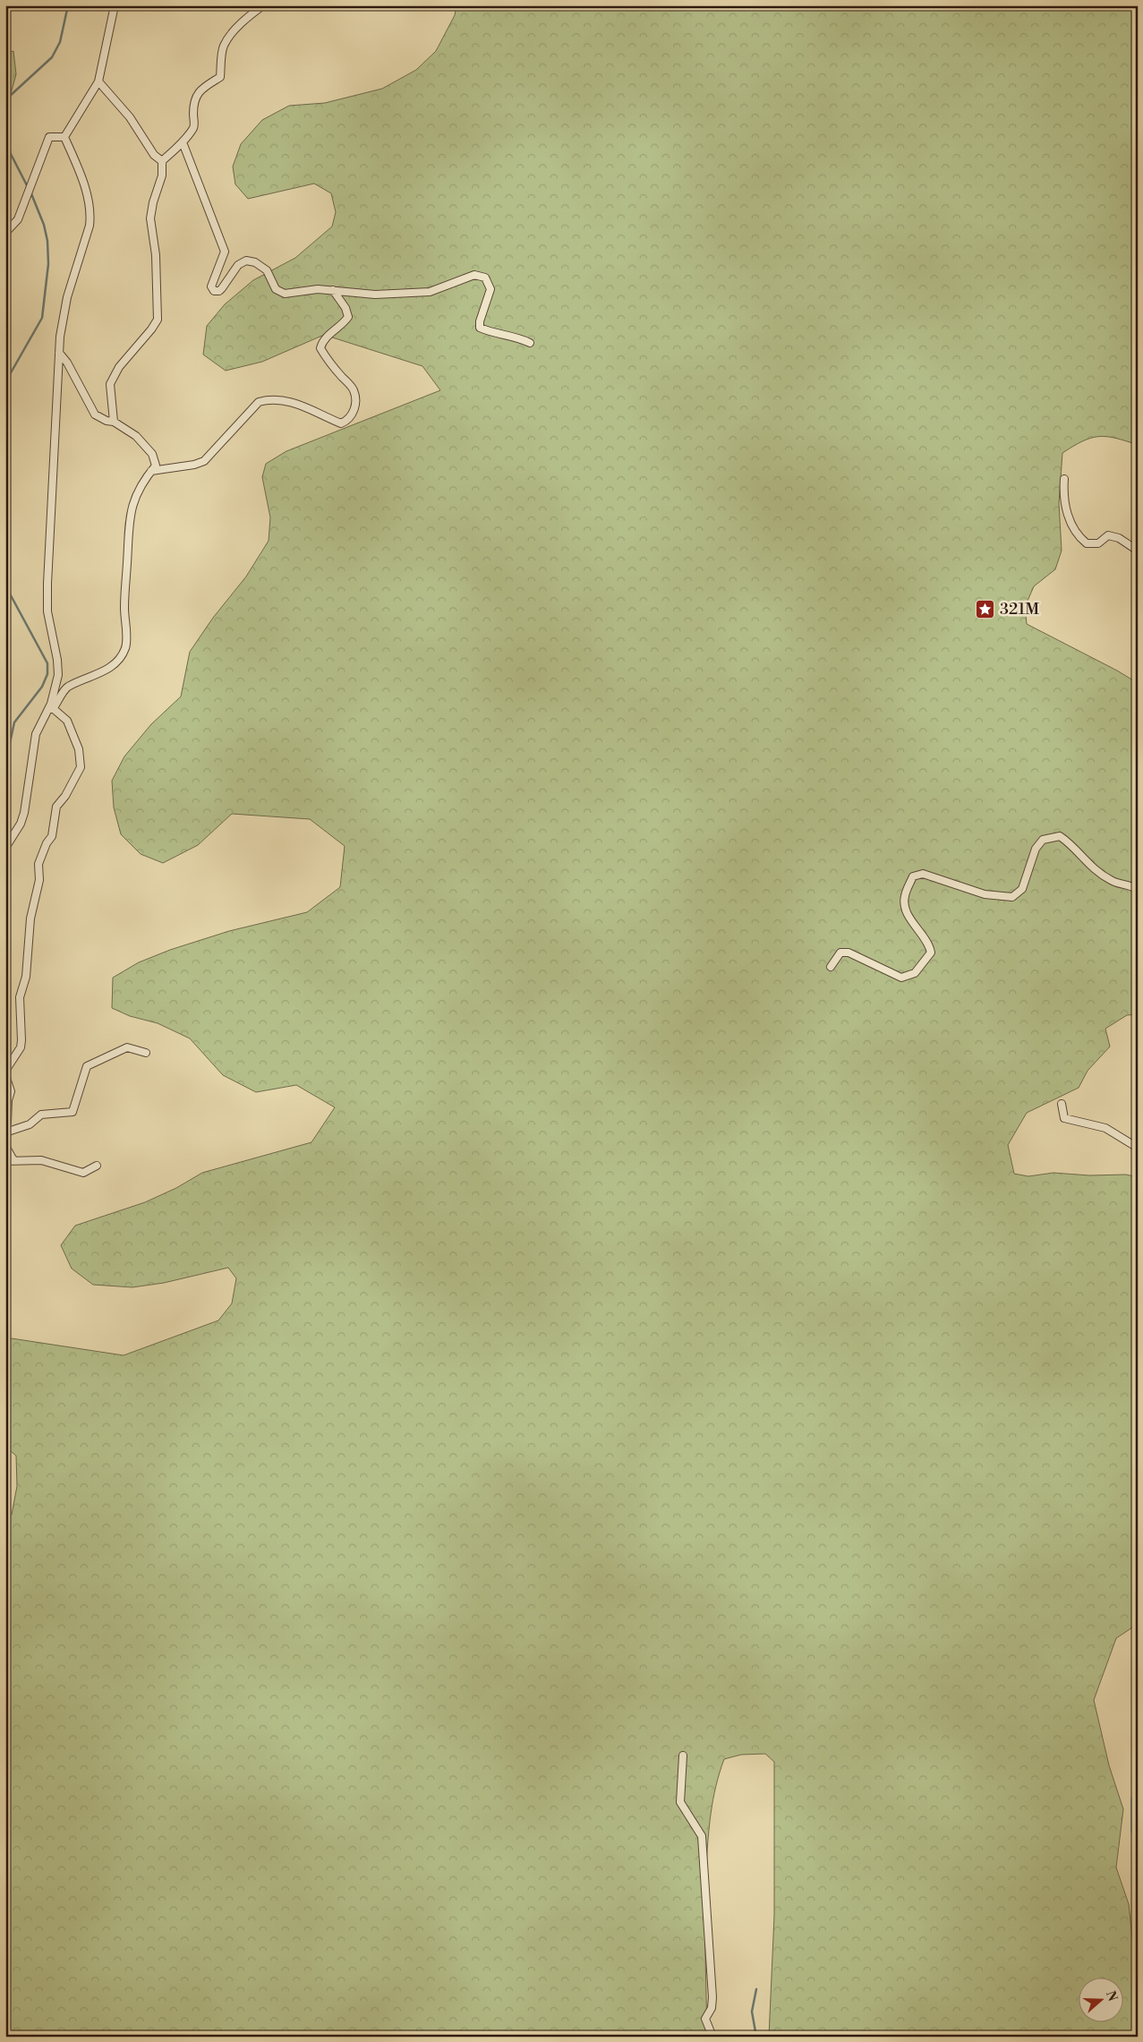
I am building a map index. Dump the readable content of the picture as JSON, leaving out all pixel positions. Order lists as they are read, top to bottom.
{
  "places": {
    "place": ["321M"]
  },
  "north": "right"
}
